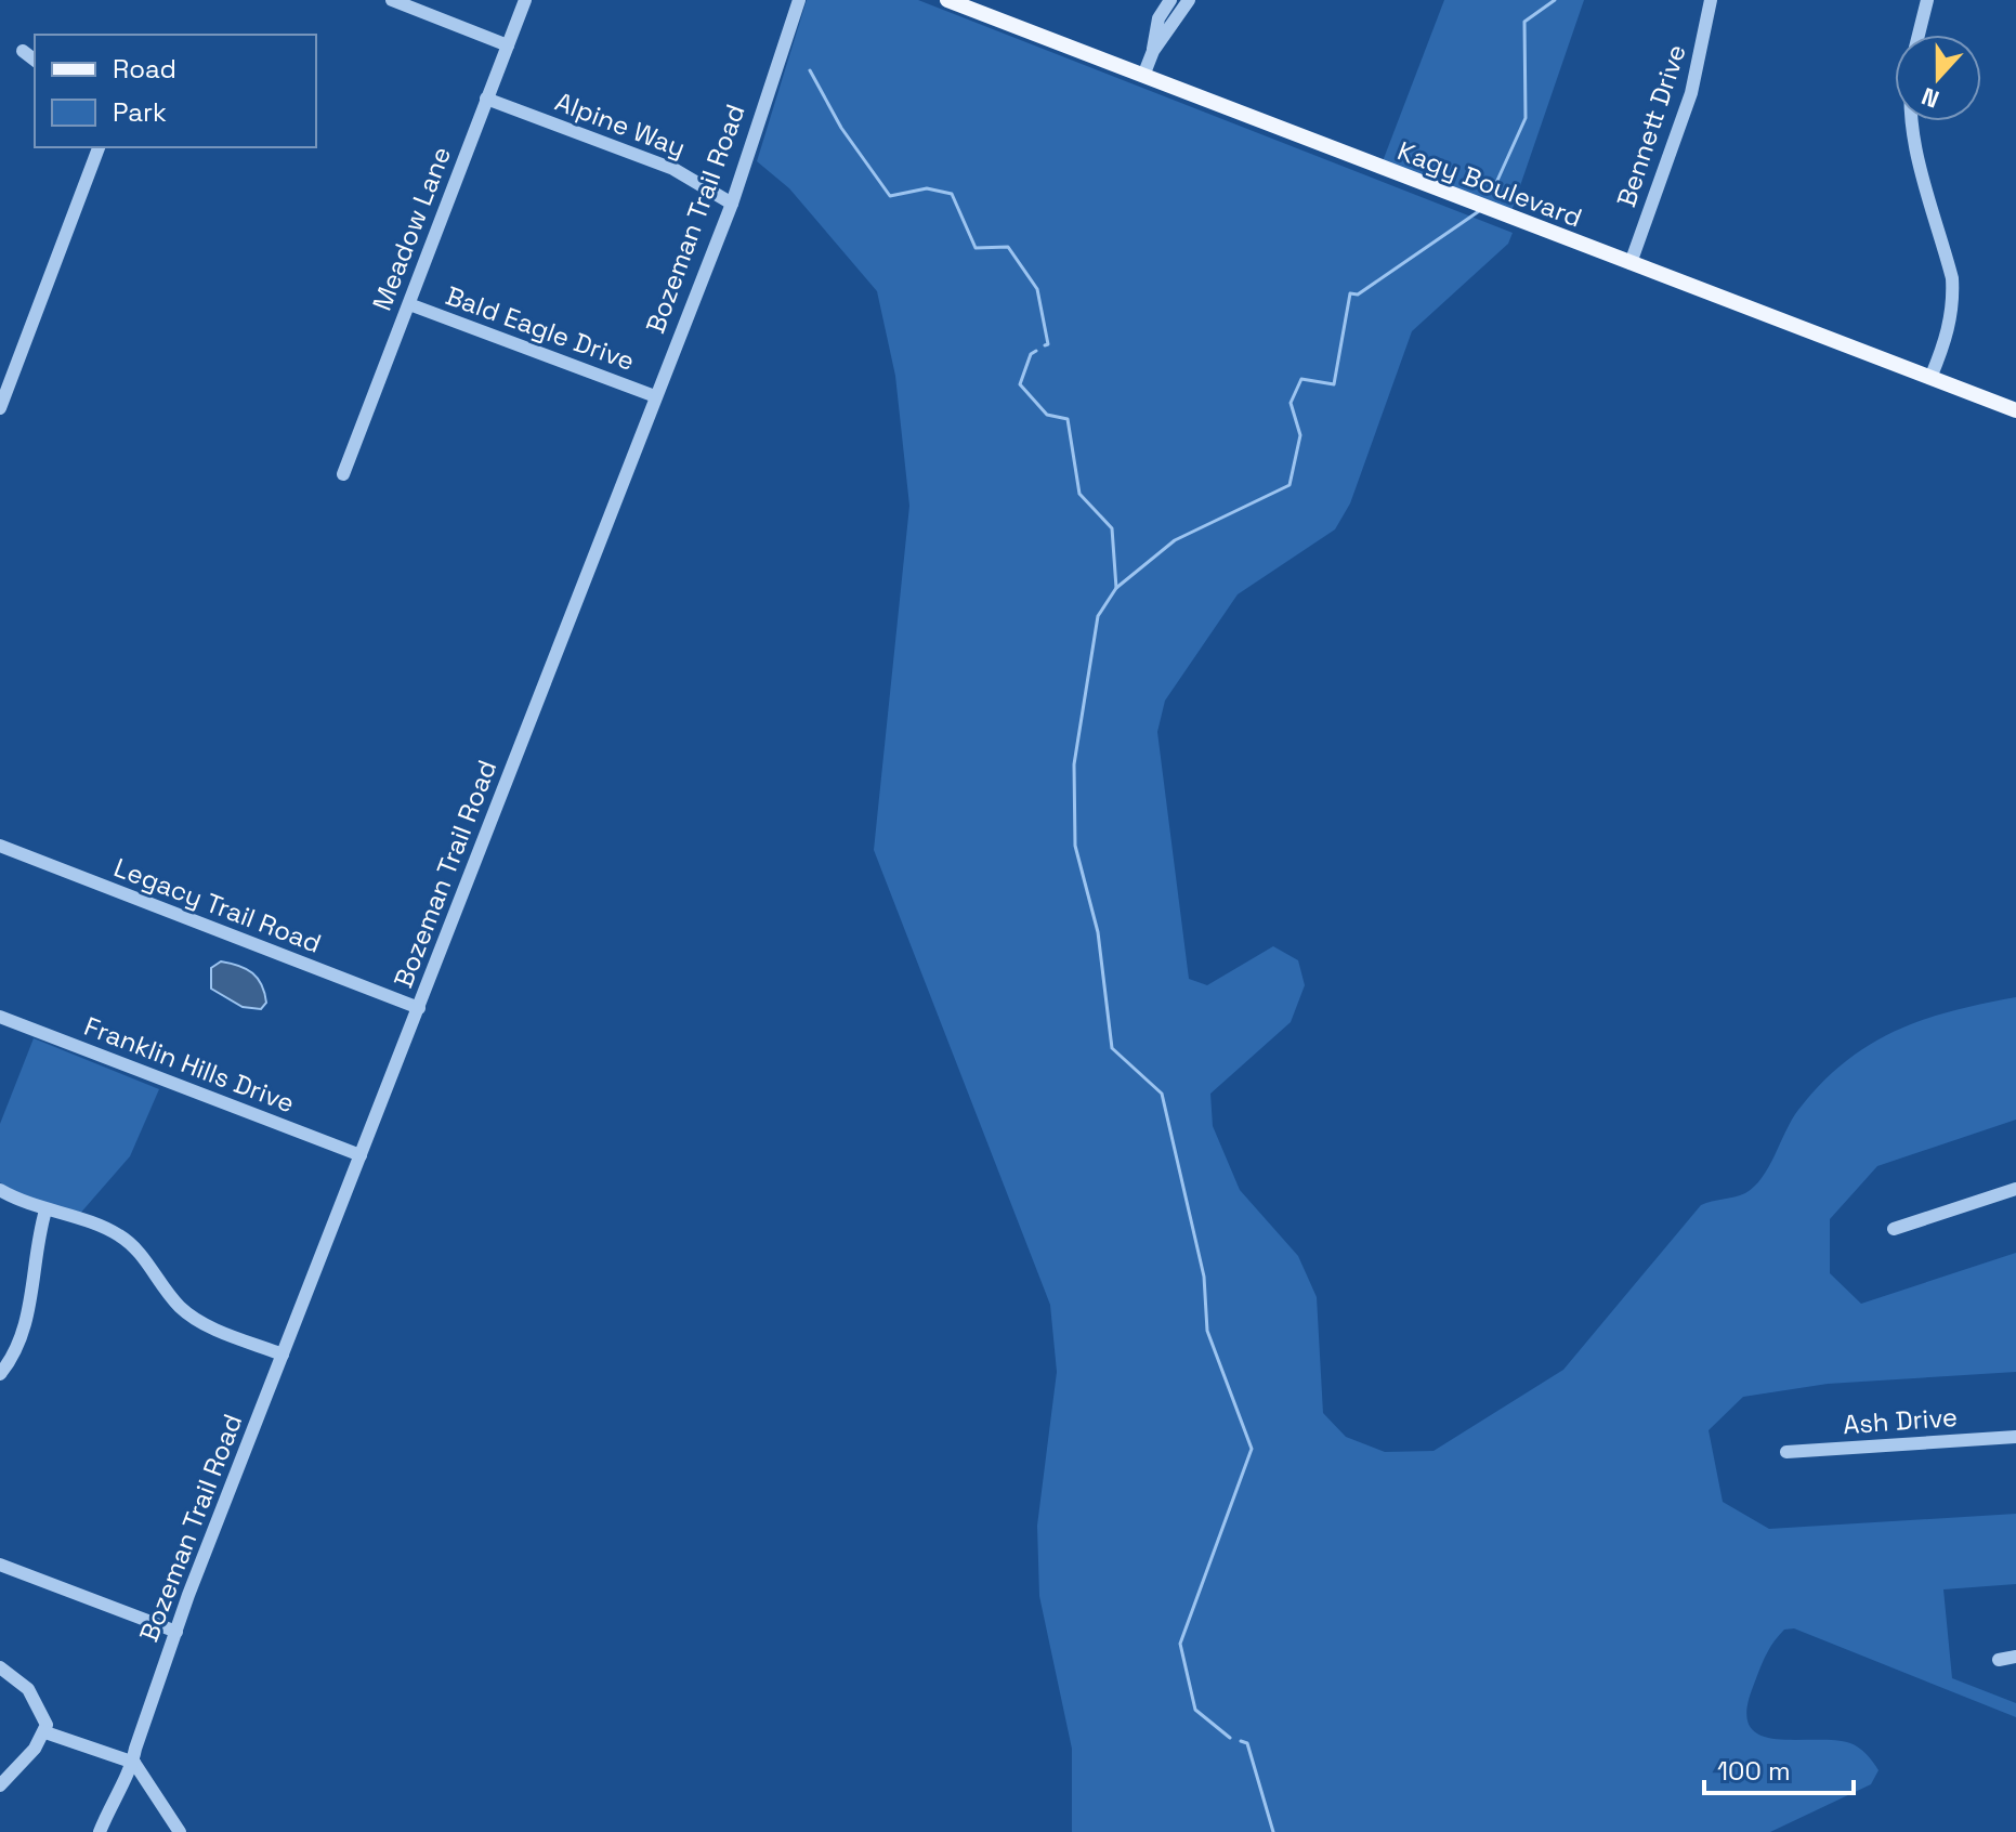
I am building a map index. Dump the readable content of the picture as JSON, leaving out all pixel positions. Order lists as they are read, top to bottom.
{
  "streets": {
    "main road": ["Kagy Boulevard"],
    "street": [
      "Alpine Way",
      "Bennett Drive",
      "Bozeman Trail Road",
      "Meadow Lane",
      "Bald Eagle Drive",
      "Legacy Trail Road",
      "Franklin Hills Drive",
      "Ash Drive"
    ]
  },
  "crossings": [
    ["Alpine Way", "Bozeman Trail Road"],
    ["Alpine Way", "Meadow Lane"],
    ["Bennett Drive", "Kagy Boulevard"],
    ["Bozeman Trail Road", "Bald Eagle Drive"],
    ["Bozeman Trail Road", "Legacy Trail Road"],
    ["Bozeman Trail Road", "Franklin Hills Drive"],
    ["Meadow Lane", "Bald Eagle Drive"]
  ],
  "legend": ["Road", "Park"],
  "scale_bar": "100 m",
  "north": "bottom"
}
